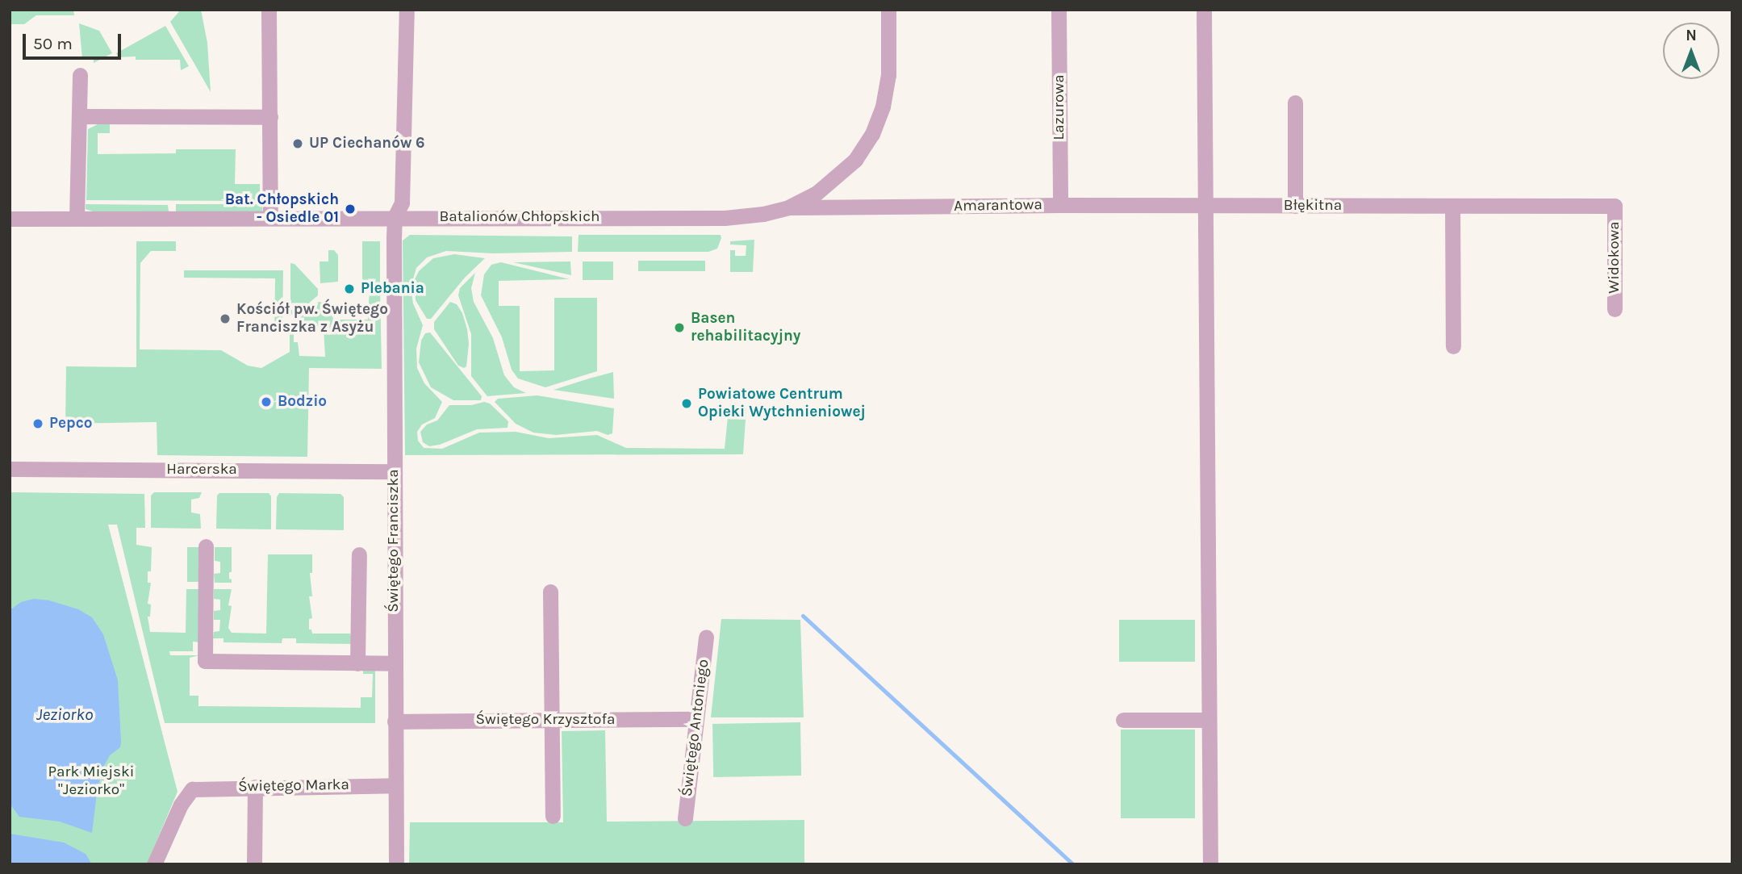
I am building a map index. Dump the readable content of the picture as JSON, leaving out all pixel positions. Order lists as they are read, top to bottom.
{
  "streets": {
    "street": [
      "Lazurowa",
      "Amarantowa",
      "Błękitna",
      "Batalionów Chłopskich",
      "Widokowa",
      "Harcerska",
      "Świętego Franciszka",
      "Świętego Krzysztofa",
      "Świętego Antoniego",
      "Świętego Marka"
    ]
  },
  "crossings": [
    ["Lazurowa", "Amarantowa"],
    ["Amarantowa", "Błękitna"],
    ["Amarantowa", "Batalionów Chłopskich"],
    ["Błękitna", "Widokowa"],
    ["Batalionów Chłopskich", "Świętego Franciszka"],
    ["Harcerska", "Świętego Franciszka"],
    ["Świętego Franciszka", "Świętego Krzysztofa"],
    ["Świętego Franciszka", "Świętego Marka"],
    ["Świętego Krzysztofa", "Świętego Antoniego"]
  ],
  "water": ["Jeziorko"],
  "parks": ["Park Miejski \"Jeziorko\""],
  "places": [
    "UP Ciechanów 6",
    "Bat. Chłopskich - Osiedle 01",
    "Plebania",
    "Kościół pw. Świętego Franciszka z Asyżu",
    "Basen rehabilitacyjny",
    "Bodzio",
    "Powiatowe Centrum Opieki Wytchnieniowej",
    "Pepco"
  ],
  "scale_bar": "50 m",
  "north": "top"
}
